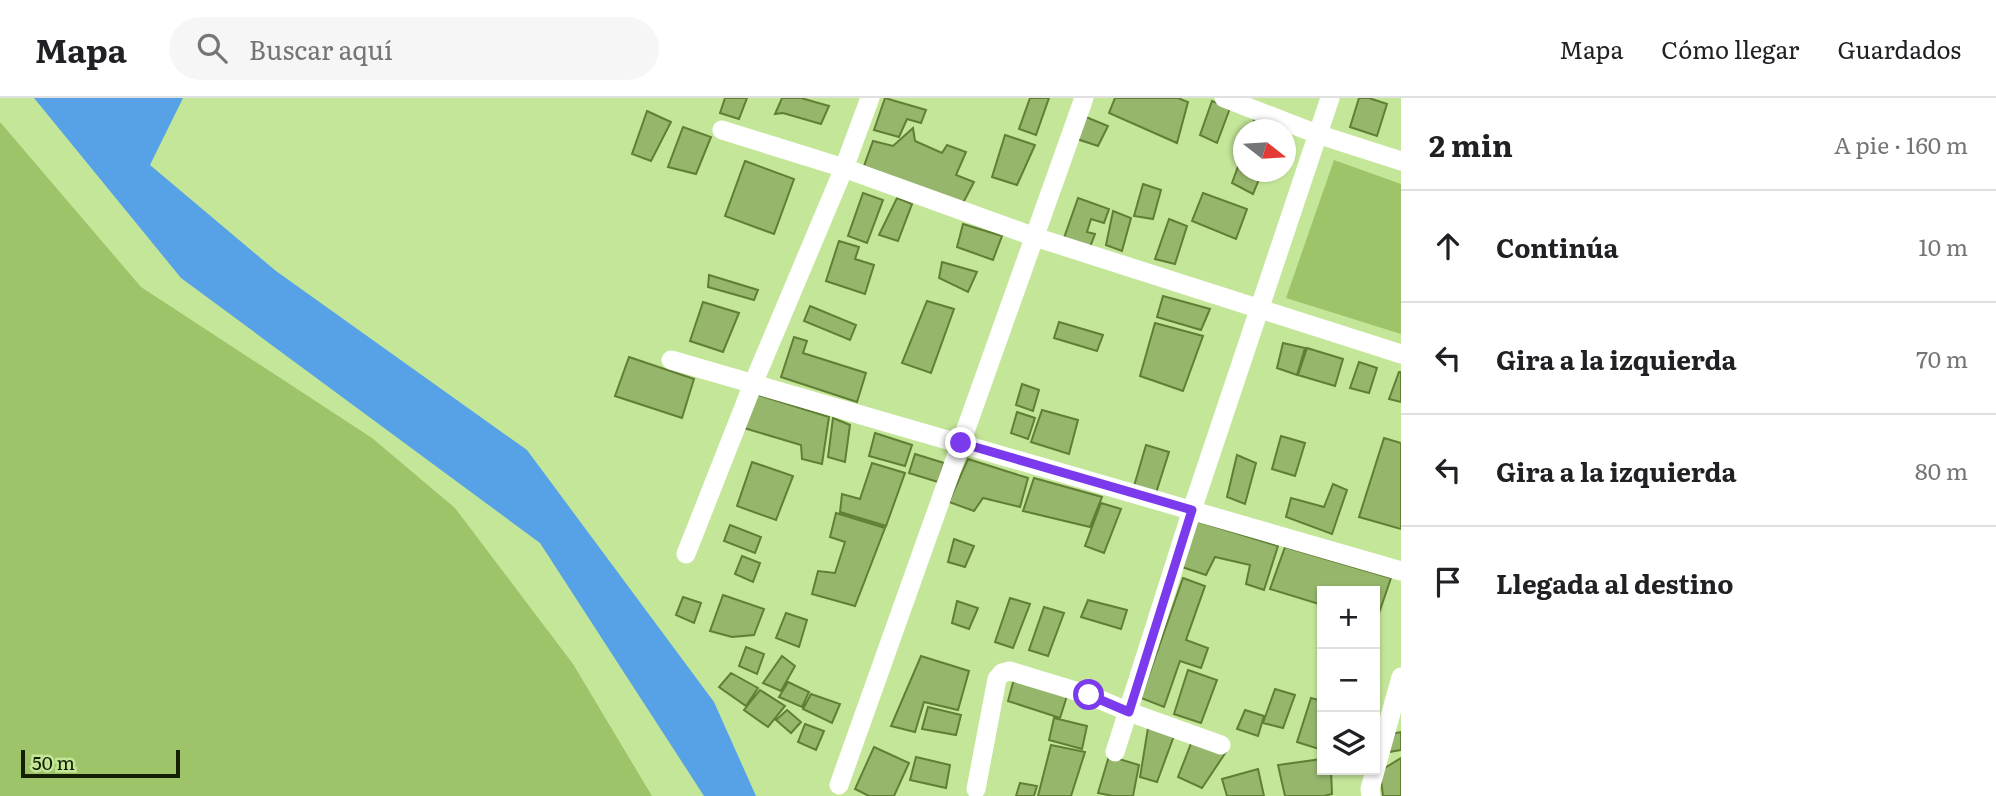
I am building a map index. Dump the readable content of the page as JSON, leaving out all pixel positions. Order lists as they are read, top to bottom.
{
  "scale_bar": "50 m",
  "north": "right",
  "page": {
    "header": "Mapa",
    "search": "Buscar aquí",
    "nav": ["Mapa", "Cómo llegar", "Guardados"],
    "heading": ["2 min", "A pie · 160 m"],
    "list": [
      ["Continúa", "10 m"],
      ["Gira a la izquierda", "70 m"],
      ["Gira a la izquierda", "80 m"],
      "Llegada al destino"
    ],
    "map_buttons": ["+", "−"],
    "scale": "50 m"
  }
}
